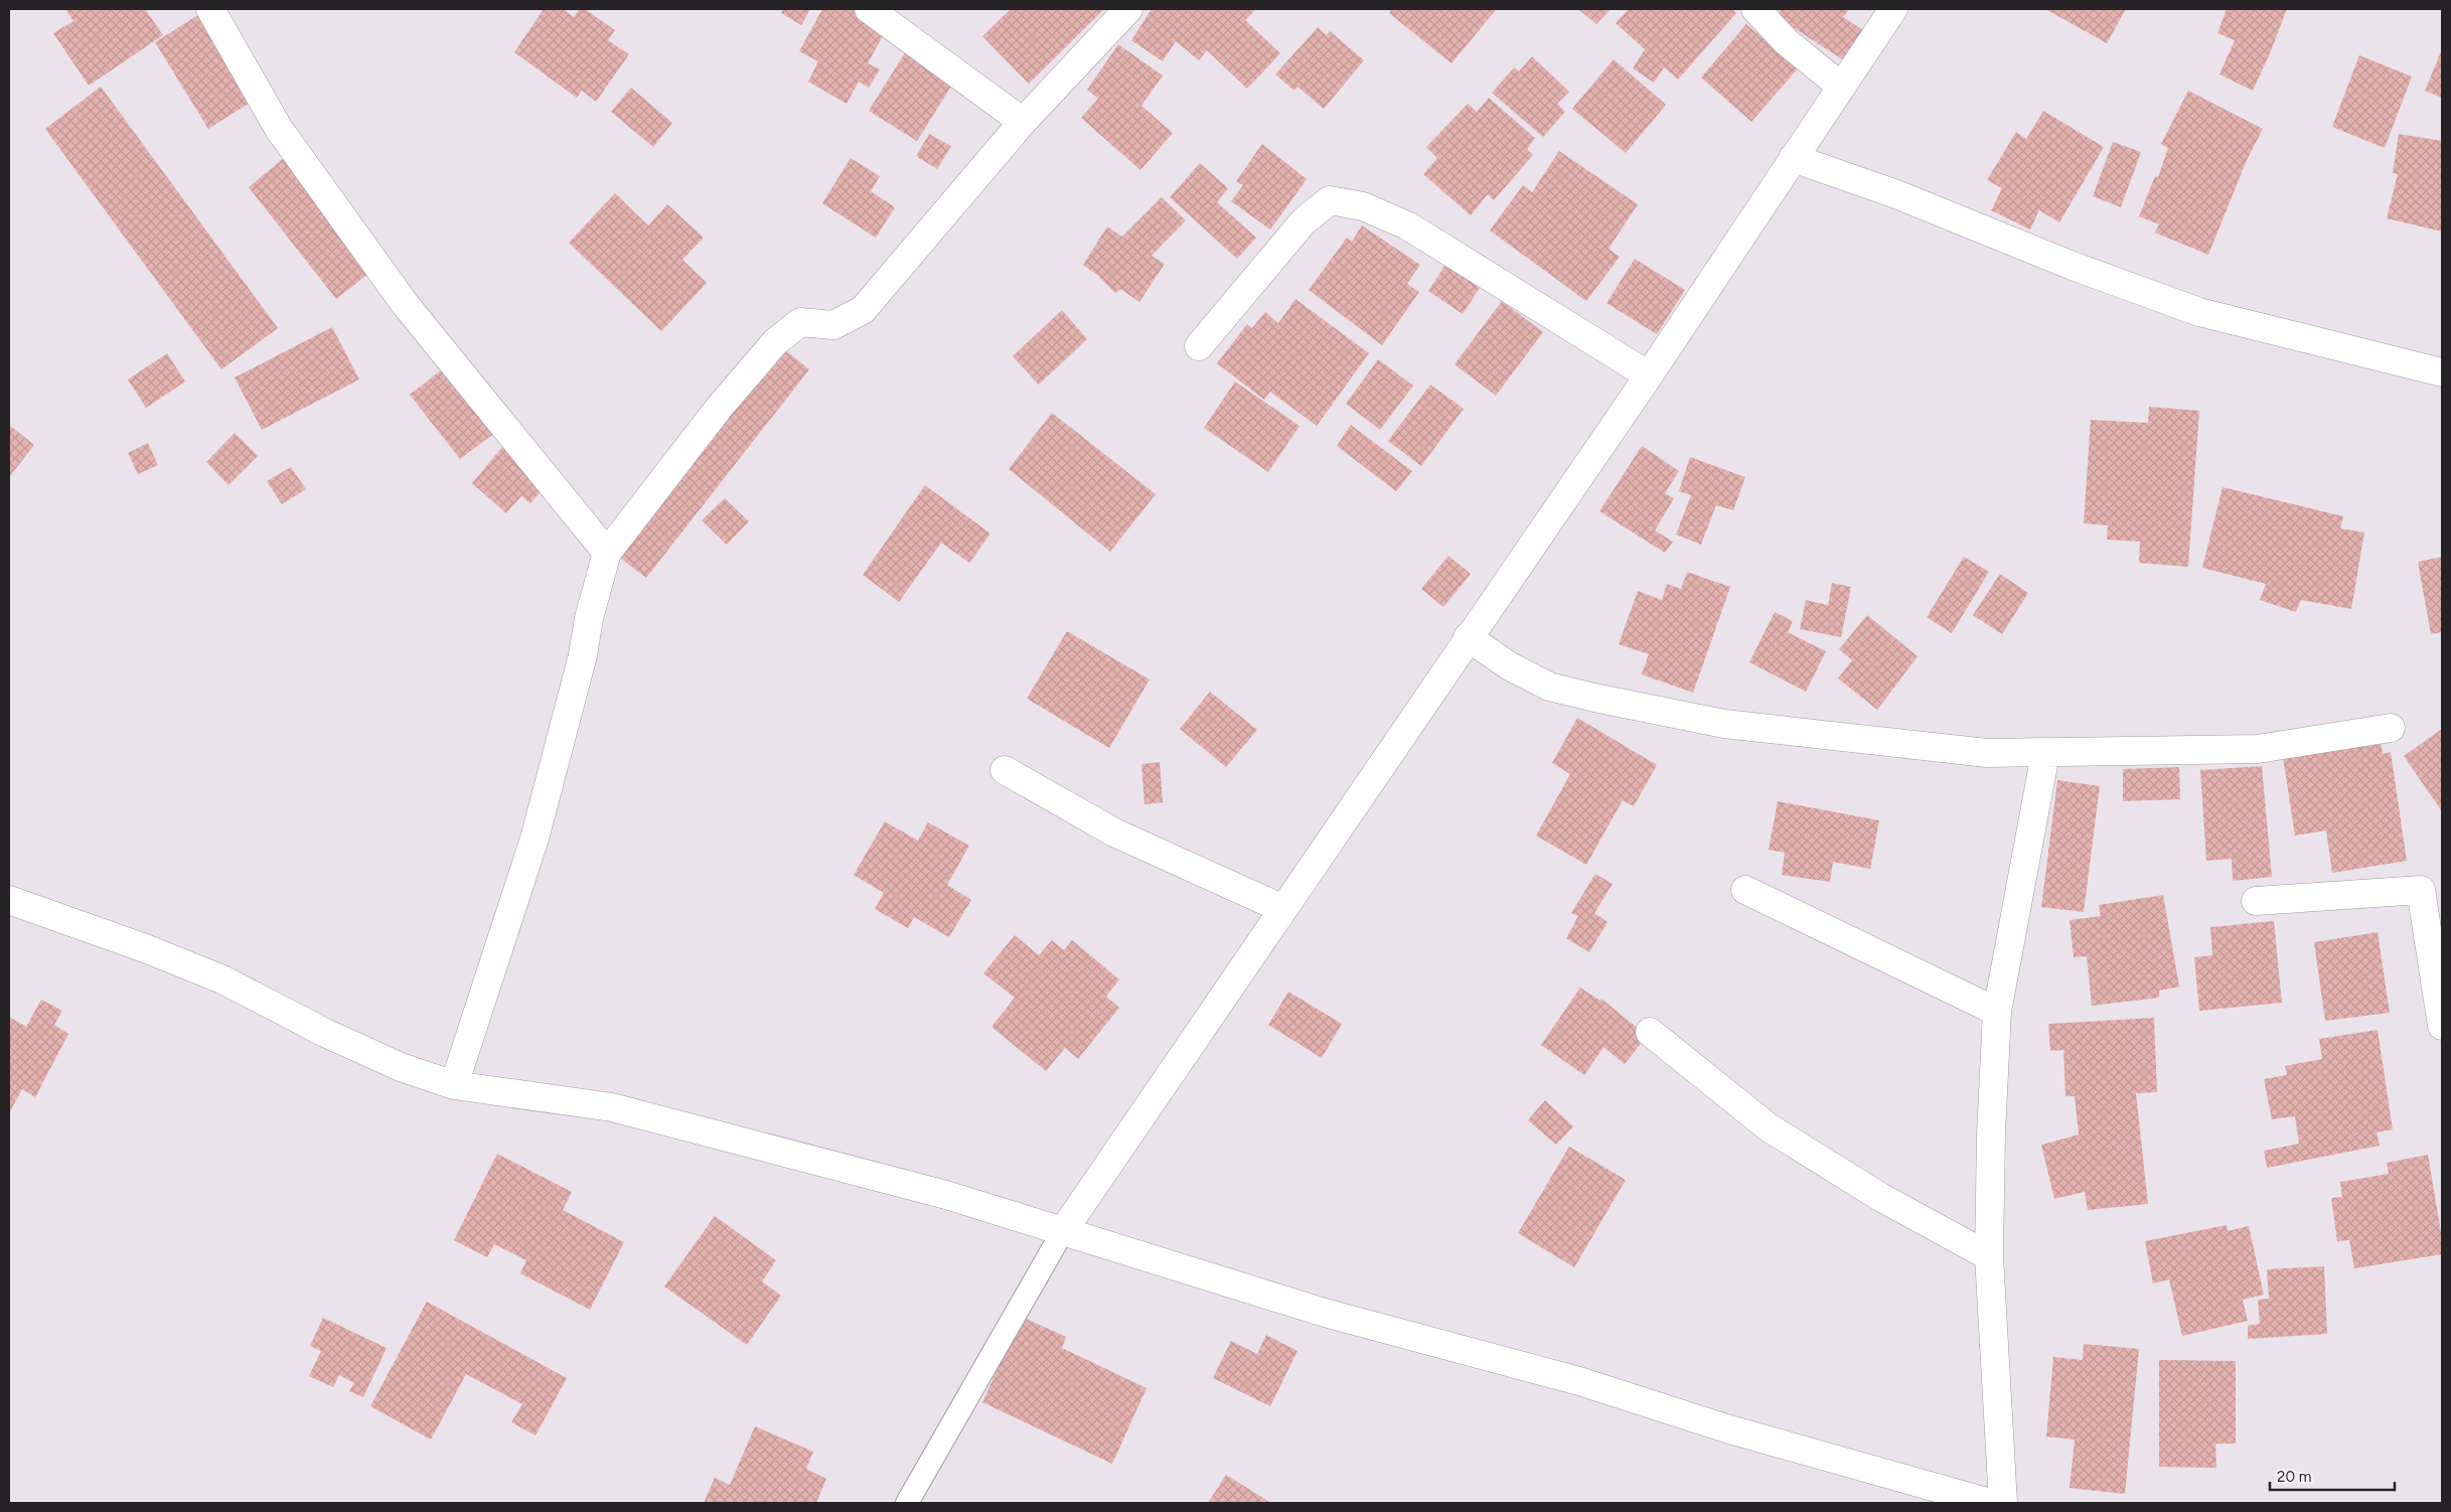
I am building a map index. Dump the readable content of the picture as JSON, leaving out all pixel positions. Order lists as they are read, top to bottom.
{
  "scale_bar": "20 m"
}
